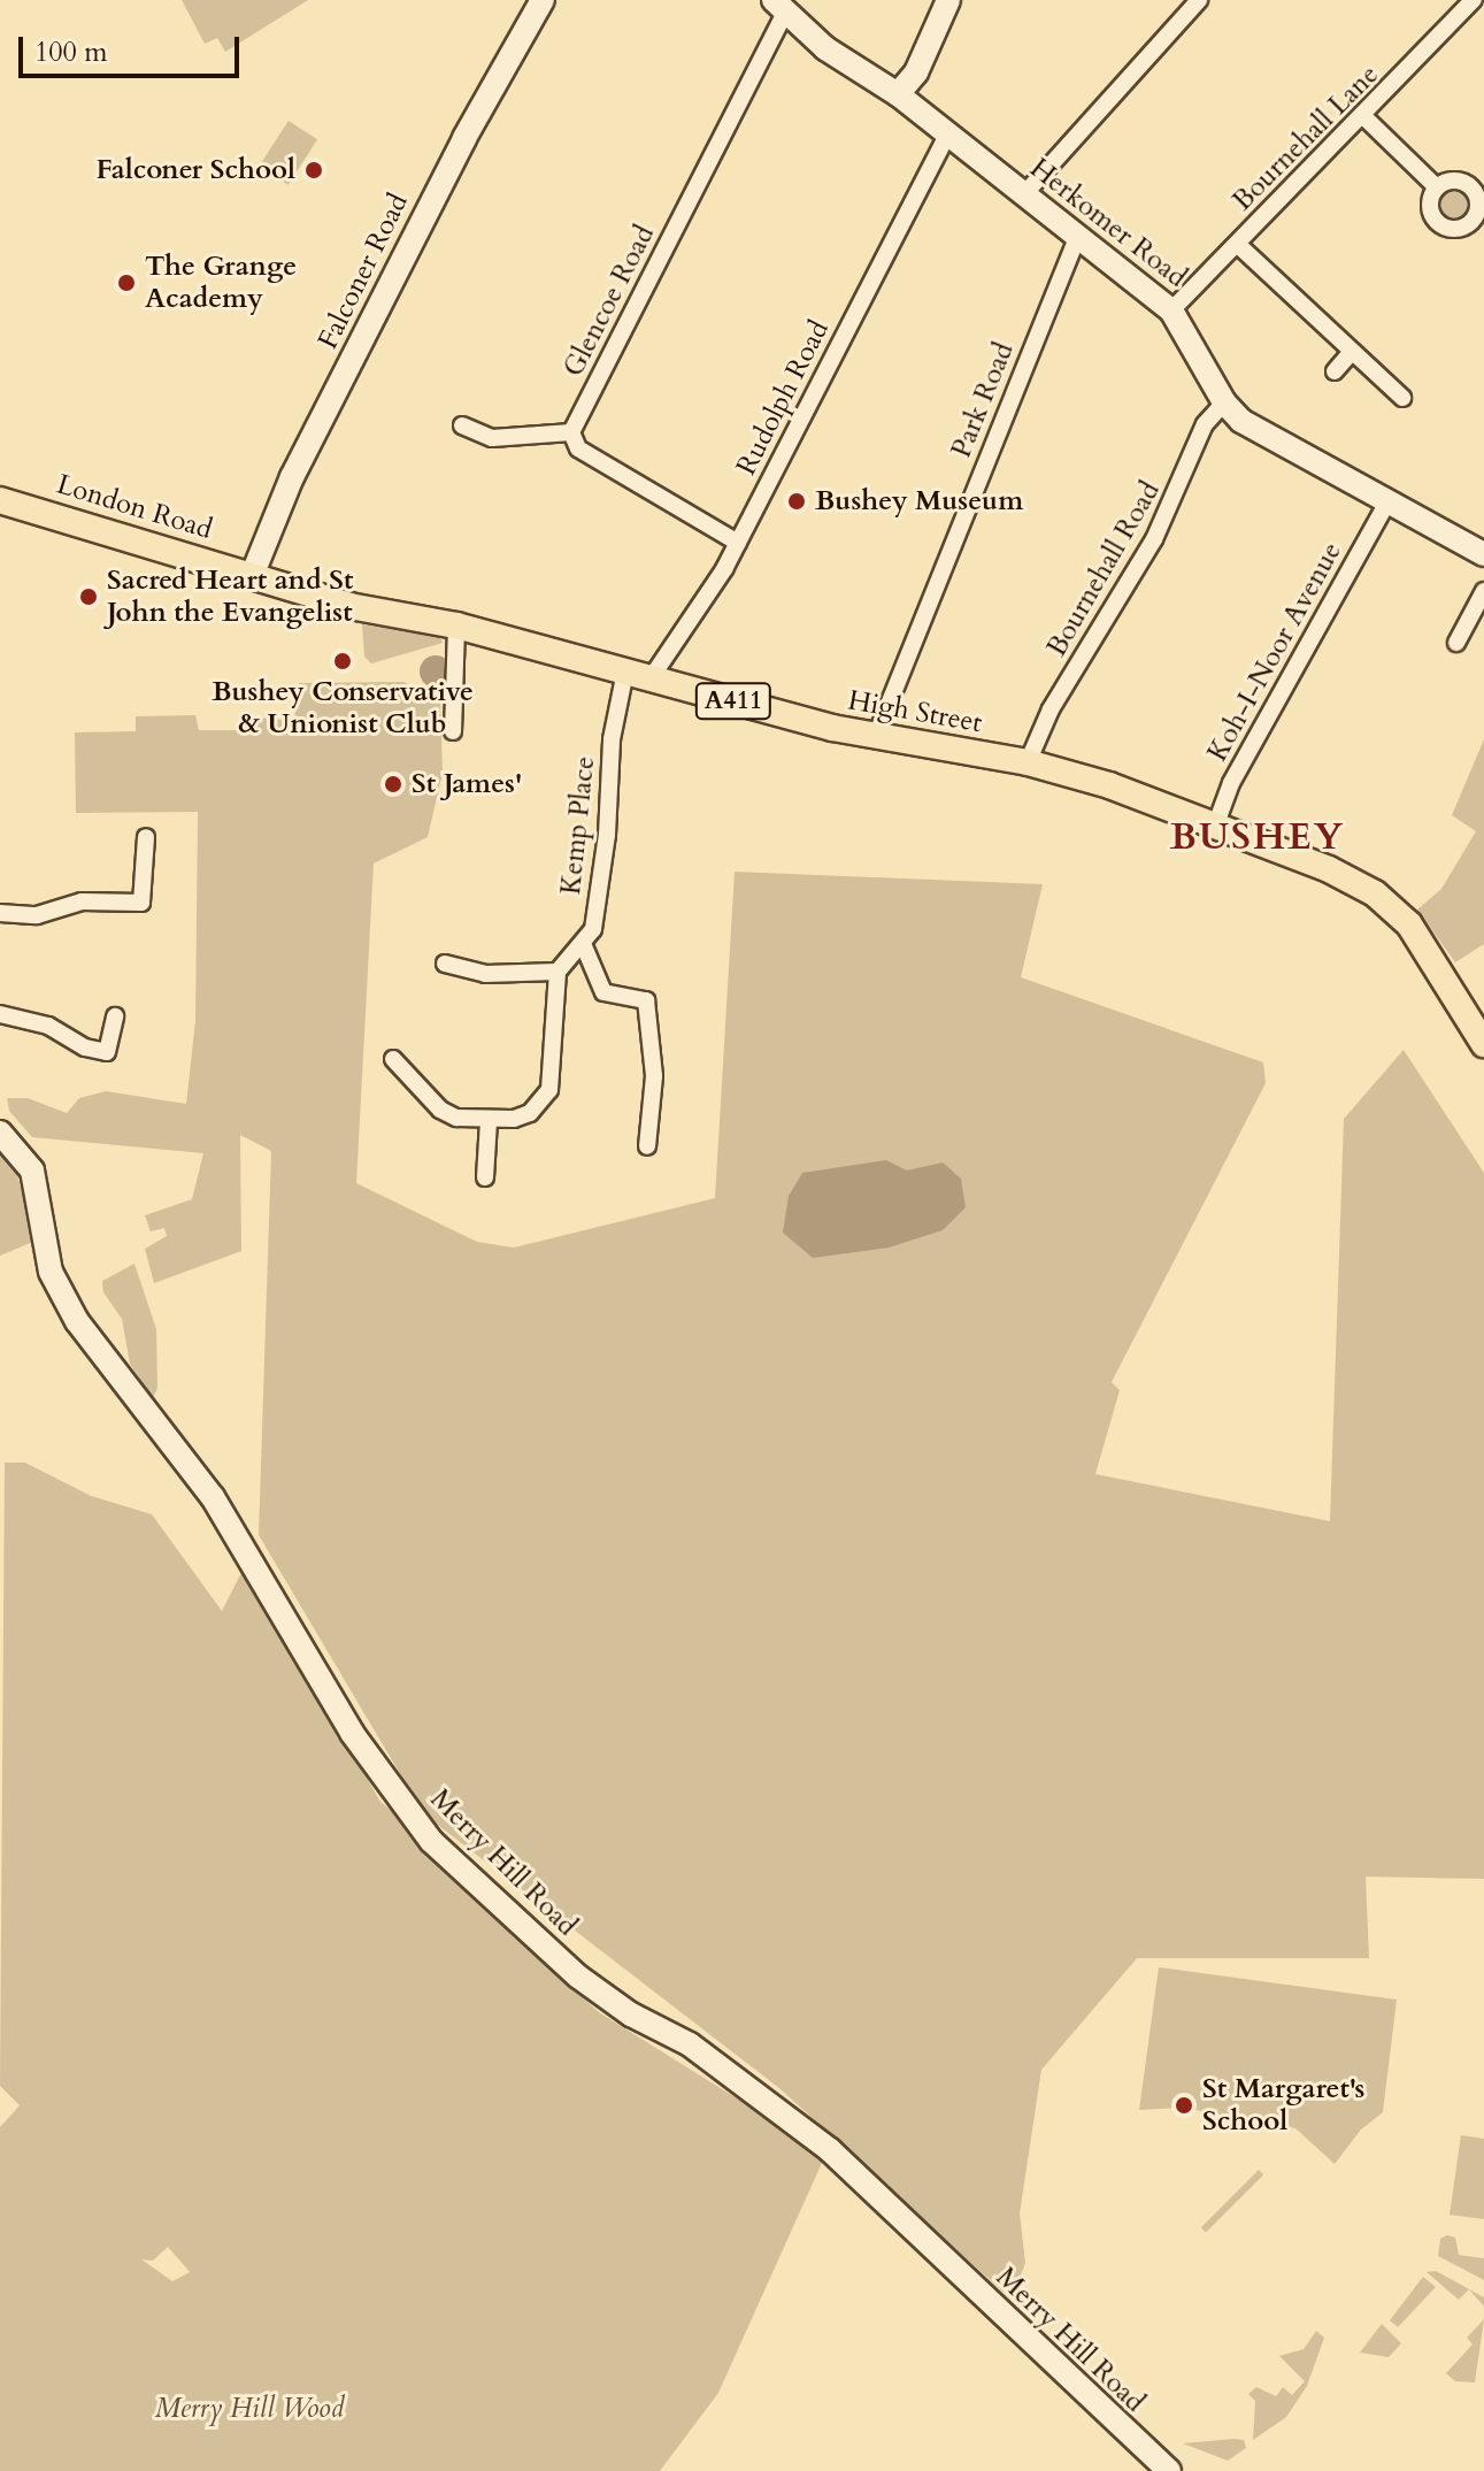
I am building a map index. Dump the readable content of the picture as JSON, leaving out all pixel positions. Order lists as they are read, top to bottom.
{
  "streets": {
    "main road": ["London Road", "A411", "High Street"],
    "street": [
      "Bournehall Lane",
      "Herkomer Road",
      "Falconer Road",
      "Glencoe Road",
      "Rudolph Road",
      "Park Road",
      "Bournehall Road",
      "Koh-I-Noor Avenue",
      "Kemp Place",
      "Merry Hill Road"
    ]
  },
  "crossings": [
    ["Bournehall Lane", "Herkomer Road"],
    ["Herkomer Road", "Glencoe Road"],
    ["Herkomer Road", "Rudolph Road"],
    ["Herkomer Road", "Park Road"],
    ["Herkomer Road", "Bournehall Road"],
    ["Herkomer Road", "Koh-I-Noor Avenue"],
    ["Falconer Road", "London Road"],
    ["Falconer Road", "High Street"],
    ["Rudolph Road", "High Street"],
    ["Park Road", "High Street"],
    ["London Road", "High Street"],
    ["Bournehall Road", "High Street"],
    ["Koh-I-Noor Avenue", "High Street"],
    ["High Street", "Kemp Place"]
  ],
  "districts": ["BUSHEY"],
  "parks": ["Merry Hill Wood"],
  "places": [
    "Falconer School",
    "The Grange Academy",
    "Bushey Museum",
    "Sacred Heart and St John the Evangelist",
    "Bushey Conservative & Unionist Club",
    "St James'",
    "St Margaret's School"
  ],
  "scale_bar": "100 m"
}
